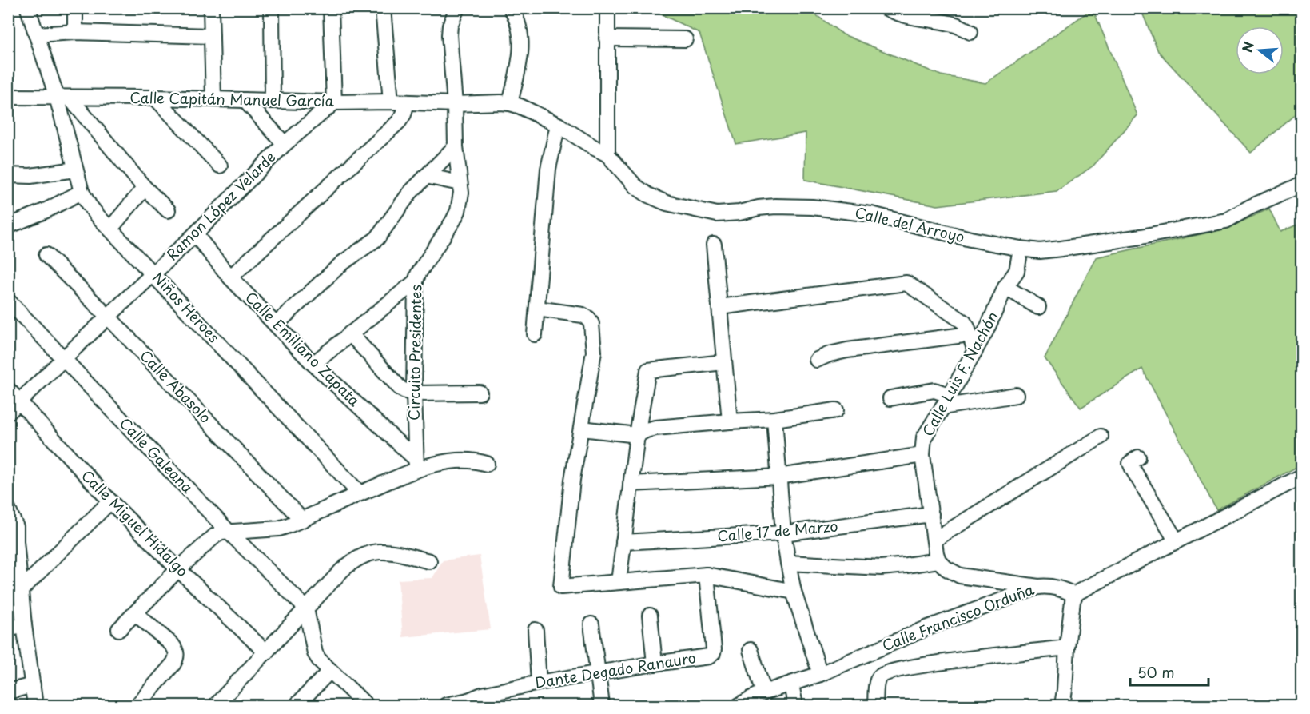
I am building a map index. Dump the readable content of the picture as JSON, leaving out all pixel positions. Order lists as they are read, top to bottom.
{
  "streets": {
    "street": [
      "Calle Capitán Manuel García",
      "Ramon López Velarde",
      "Calle del Arroyo",
      "Niños Heroes",
      "Calle Emiliano Zapata",
      "Circuito Presidentes",
      "Calle Luis F. Nachón",
      "Calle Abasolo",
      "Calle Galeana",
      "Calle Miguel Hidalgo",
      "Calle 17 de Marzo",
      "Calle Francisco Orduña",
      "Dante Degado Ranauro"
    ]
  },
  "crossings": [
    ["Calle Capitán Manuel García", "Ramon López Velarde"],
    ["Calle Capitán Manuel García", "Calle del Arroyo"],
    ["Calle Capitán Manuel García", "Niños Heroes"],
    ["Calle Capitán Manuel García", "Circuito Presidentes"],
    ["Ramon López Velarde", "Niños Heroes"],
    ["Ramon López Velarde", "Calle Emiliano Zapata"],
    ["Ramon López Velarde", "Calle Abasolo"],
    ["Ramon López Velarde", "Calle Galeana"],
    ["Ramon López Velarde", "Calle Miguel Hidalgo"],
    ["Calle del Arroyo", "Circuito Presidentes"],
    ["Calle del Arroyo", "Calle Luis F. Nachón"],
    ["Calle Emiliano Zapata", "Circuito Presidentes"],
    ["Calle Luis F. Nachón", "Calle 17 de Marzo"]
  ],
  "scale_bar": "50 m",
  "north": "left"
}
